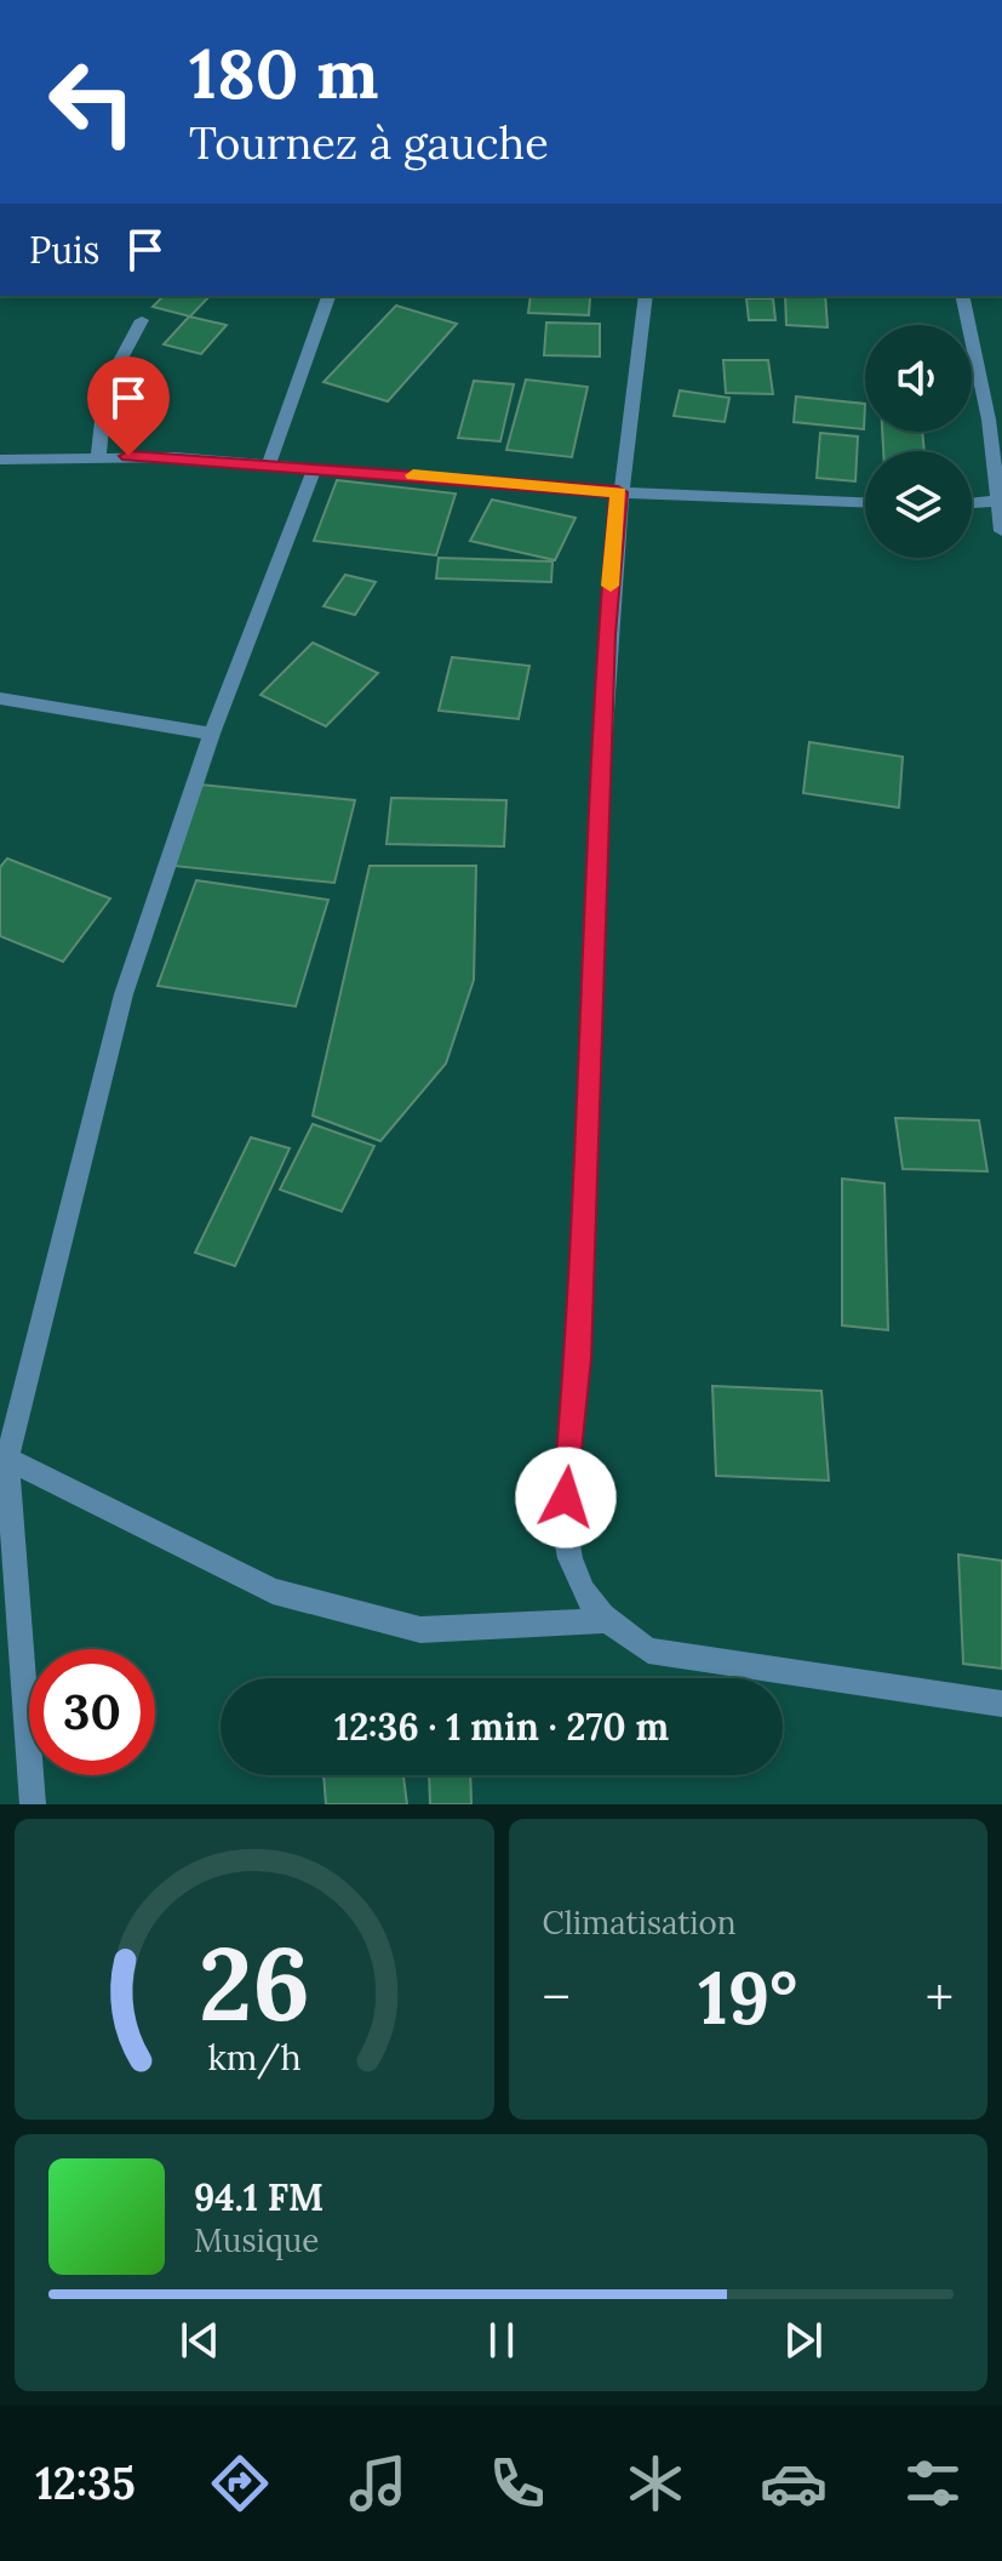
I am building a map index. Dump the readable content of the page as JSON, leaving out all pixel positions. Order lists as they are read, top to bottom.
{
  "page": {
    "turn": ["180 m", "Tournez à gauche"],
    "then": "Puis",
    "limit": "30",
    "trip": "12:36 · 1 min · 270 m",
    "tile": "Climatisation",
    "heat": ["−", "19°", "+"],
    "song": ["94.1 FM", "Musique"],
    "tabs": "12:35",
    "gauge": ["26", "km/h"]
  }
}
